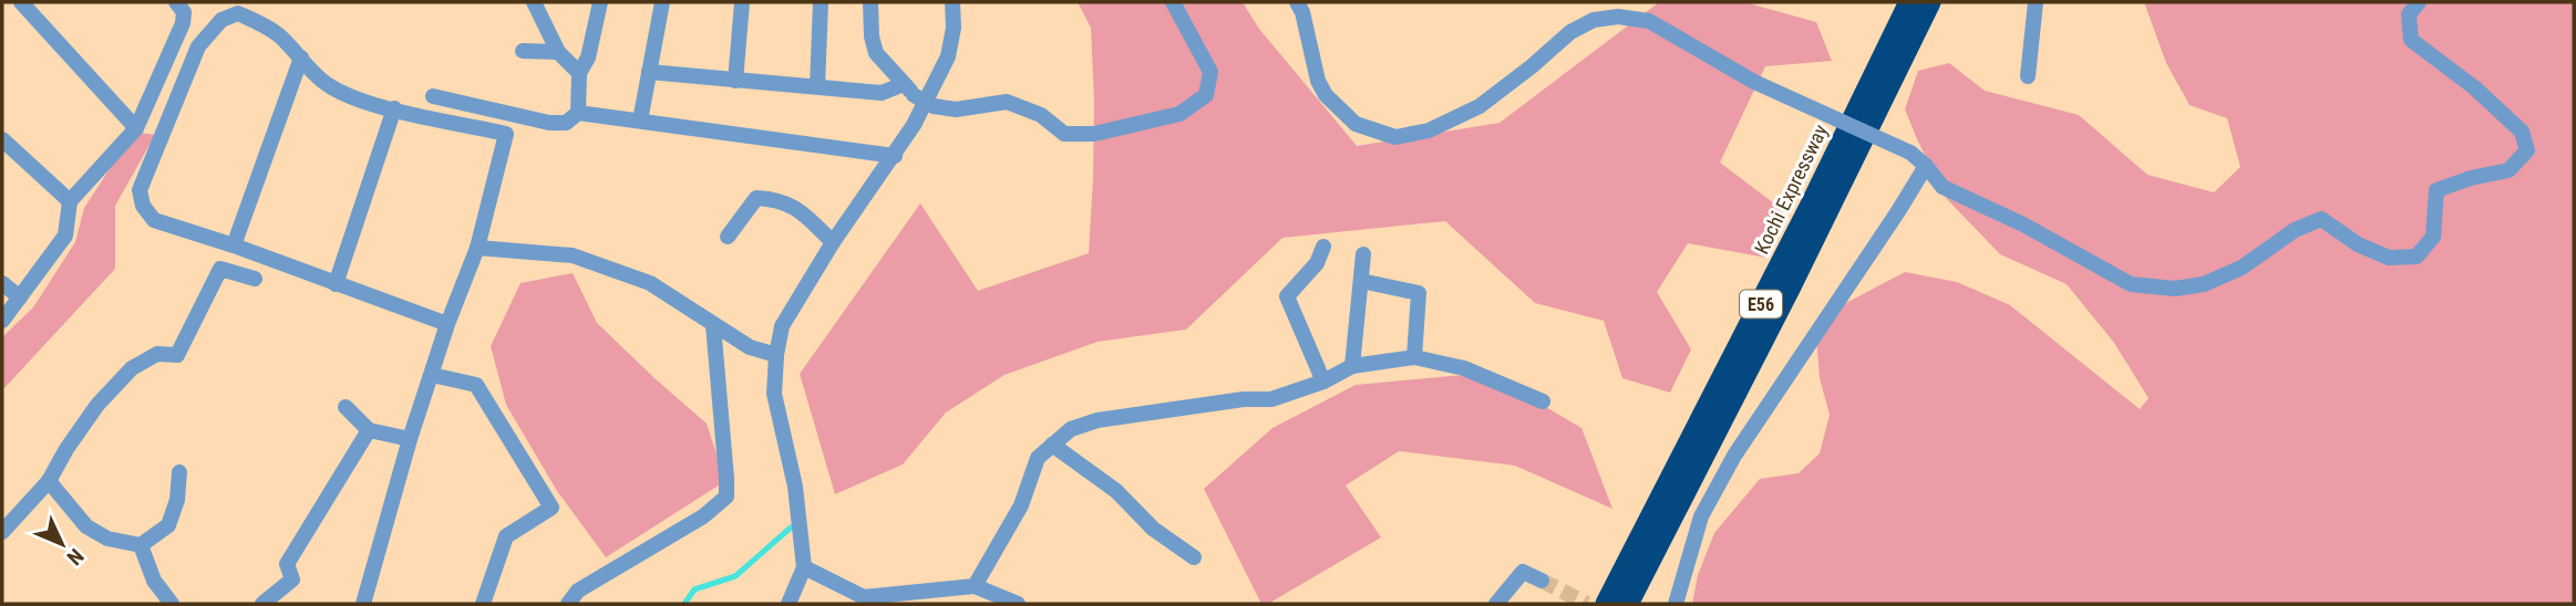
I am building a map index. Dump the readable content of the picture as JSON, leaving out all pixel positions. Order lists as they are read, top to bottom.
{
  "streets": {
    "highway": ["Kochi Expressway", "E56"]
  },
  "north": "bottom right"
}
